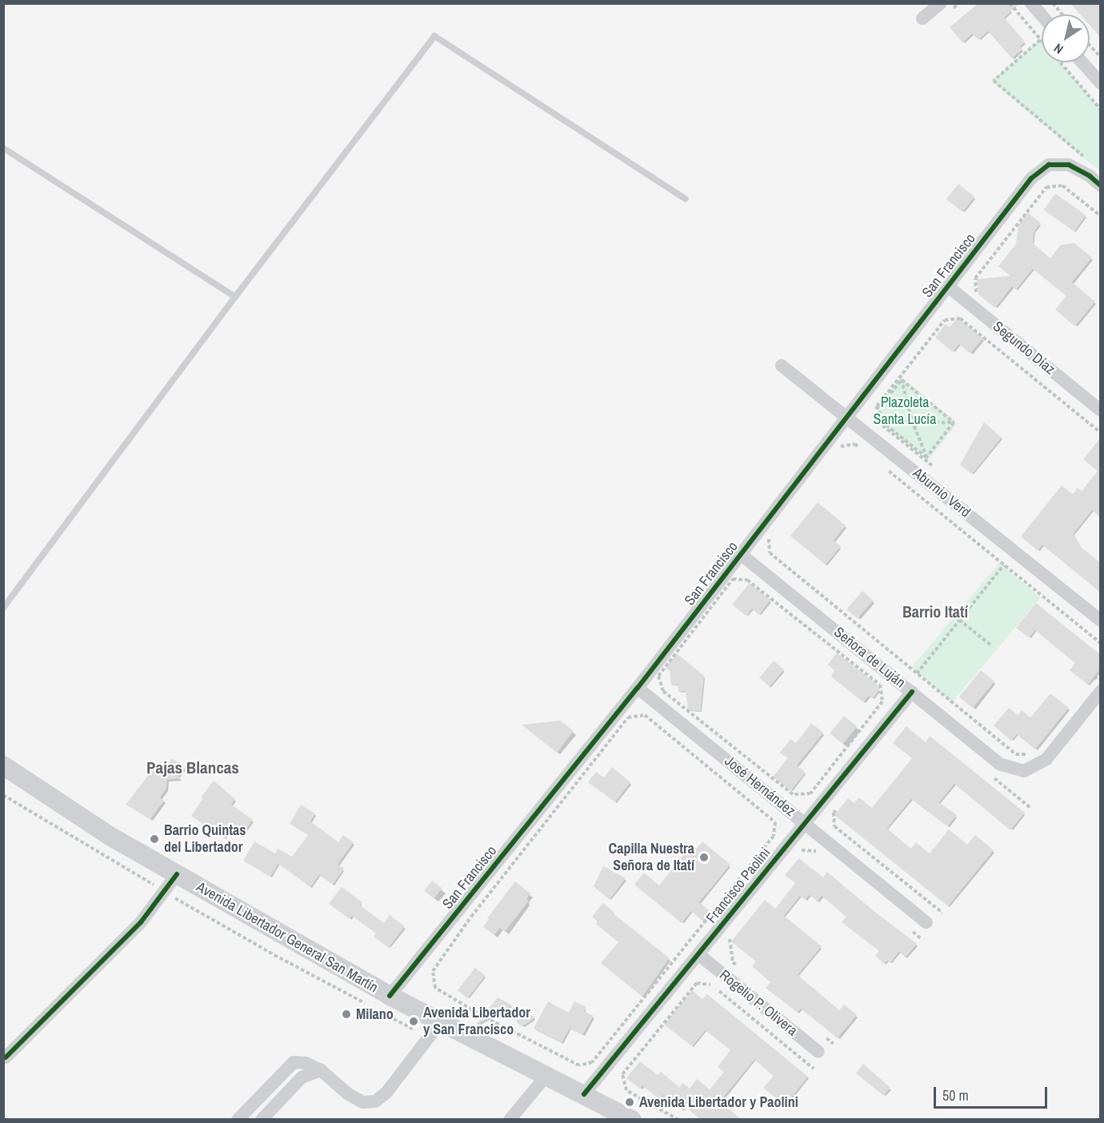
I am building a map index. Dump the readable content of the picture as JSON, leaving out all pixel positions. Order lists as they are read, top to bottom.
{
  "streets": {
    "main road": ["Avenida Libertador General San Martín"],
    "street": [
      "San Francisco",
      "Segundo Díaz",
      "Aburnio Verd",
      "Señora de Luján",
      "José Hernández",
      "Francisco Paolini",
      "Rogelio P. Olivera"
    ]
  },
  "crossings": [
    ["San Francisco", "Segundo Díaz"],
    ["San Francisco", "Aburnio Verd"],
    ["San Francisco", "Señora de Luján"],
    ["San Francisco", "José Hernández"],
    ["San Francisco", "Avenida Libertador General San Martín"],
    ["Señora de Luján", "Francisco Paolini"],
    ["José Hernández", "Francisco Paolini"],
    ["Francisco Paolini", "Avenida Libertador General San Martín"],
    ["Francisco Paolini", "Rogelio P. Olivera"]
  ],
  "districts": ["Barrio Itatí", "Pajas Blancas"],
  "parks": ["Plazoleta Santa Lucía"],
  "places": [
    "Barrio Quintas del Libertador",
    "Capilla Nuestra Señora de Itatí",
    "Milano",
    "Avenida Libertador y San Francisco",
    "Avenida Libertador y Paolini"
  ],
  "scale_bar": "50 m",
  "north": "bottom left"
}
